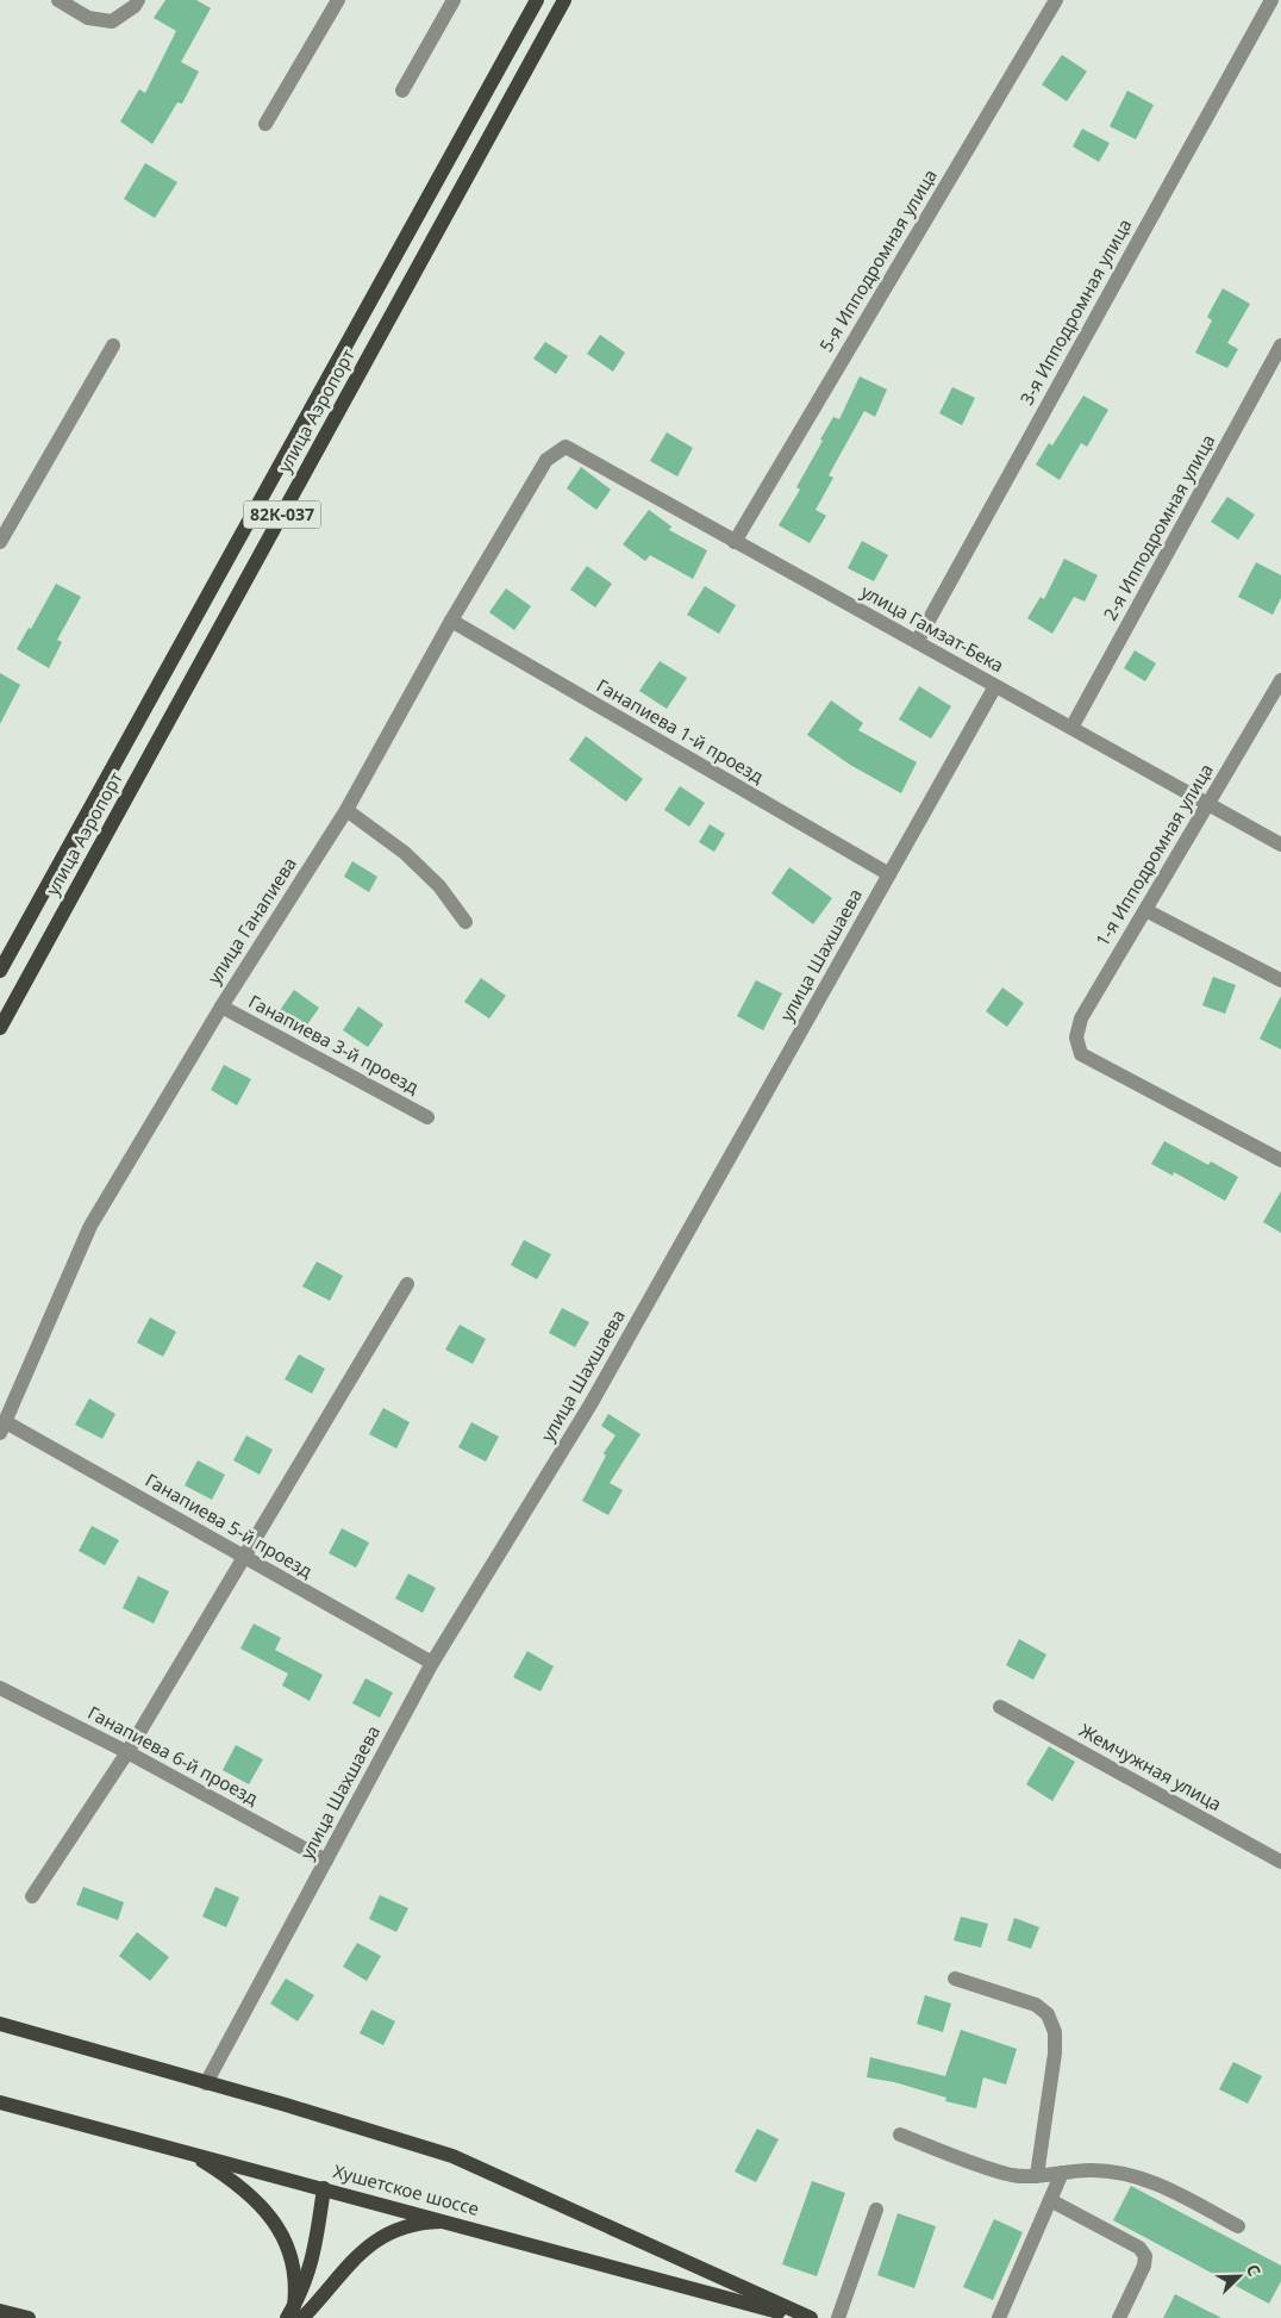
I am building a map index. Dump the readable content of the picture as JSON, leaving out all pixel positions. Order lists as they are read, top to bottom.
{
  "streets": {
    "main road": ["улица Аэропорт", "82К-037", "Хушетское шоссе"],
    "street": [
      "5-я Ипподромная улица",
      "3-я Ипподромная улица",
      "2-я Ипподромная улица",
      "улица Гамзат-Бека",
      "Ганапиева 1-й проезд",
      "1-я Ипподромная улица",
      "улица Ганапиева",
      "улица Шахшаева",
      "Ганапиева 3-й проезд",
      "Ганапиева 5-й проезд",
      "Ганапиева 6-й проезд",
      "Жемчужная улица"
    ]
  },
  "crossings": [
    ["5-я Ипподромная улица", "улица Гамзат-Бека"],
    ["3-я Ипподромная улица", "улица Гамзат-Бека"],
    ["2-я Ипподромная улица", "улица Гамзат-Бека"],
    ["улица Гамзат-Бека", "1-я Ипподромная улица"],
    ["улица Гамзат-Бека", "улица Ганапиева"],
    ["улица Гамзат-Бека", "улица Шахшаева"],
    ["Ганапиева 1-й проезд", "улица Ганапиева"],
    ["Ганапиева 1-й проезд", "улица Шахшаева"],
    ["улица Ганапиева", "Ганапиева 3-й проезд"],
    ["улица Ганапиева", "Ганапиева 5-й проезд"],
    ["улица Шахшаева", "Ганапиева 5-й проезд"],
    ["улица Шахшаева", "Ганапиева 6-й проезд"]
  ],
  "north": "top right"
}
